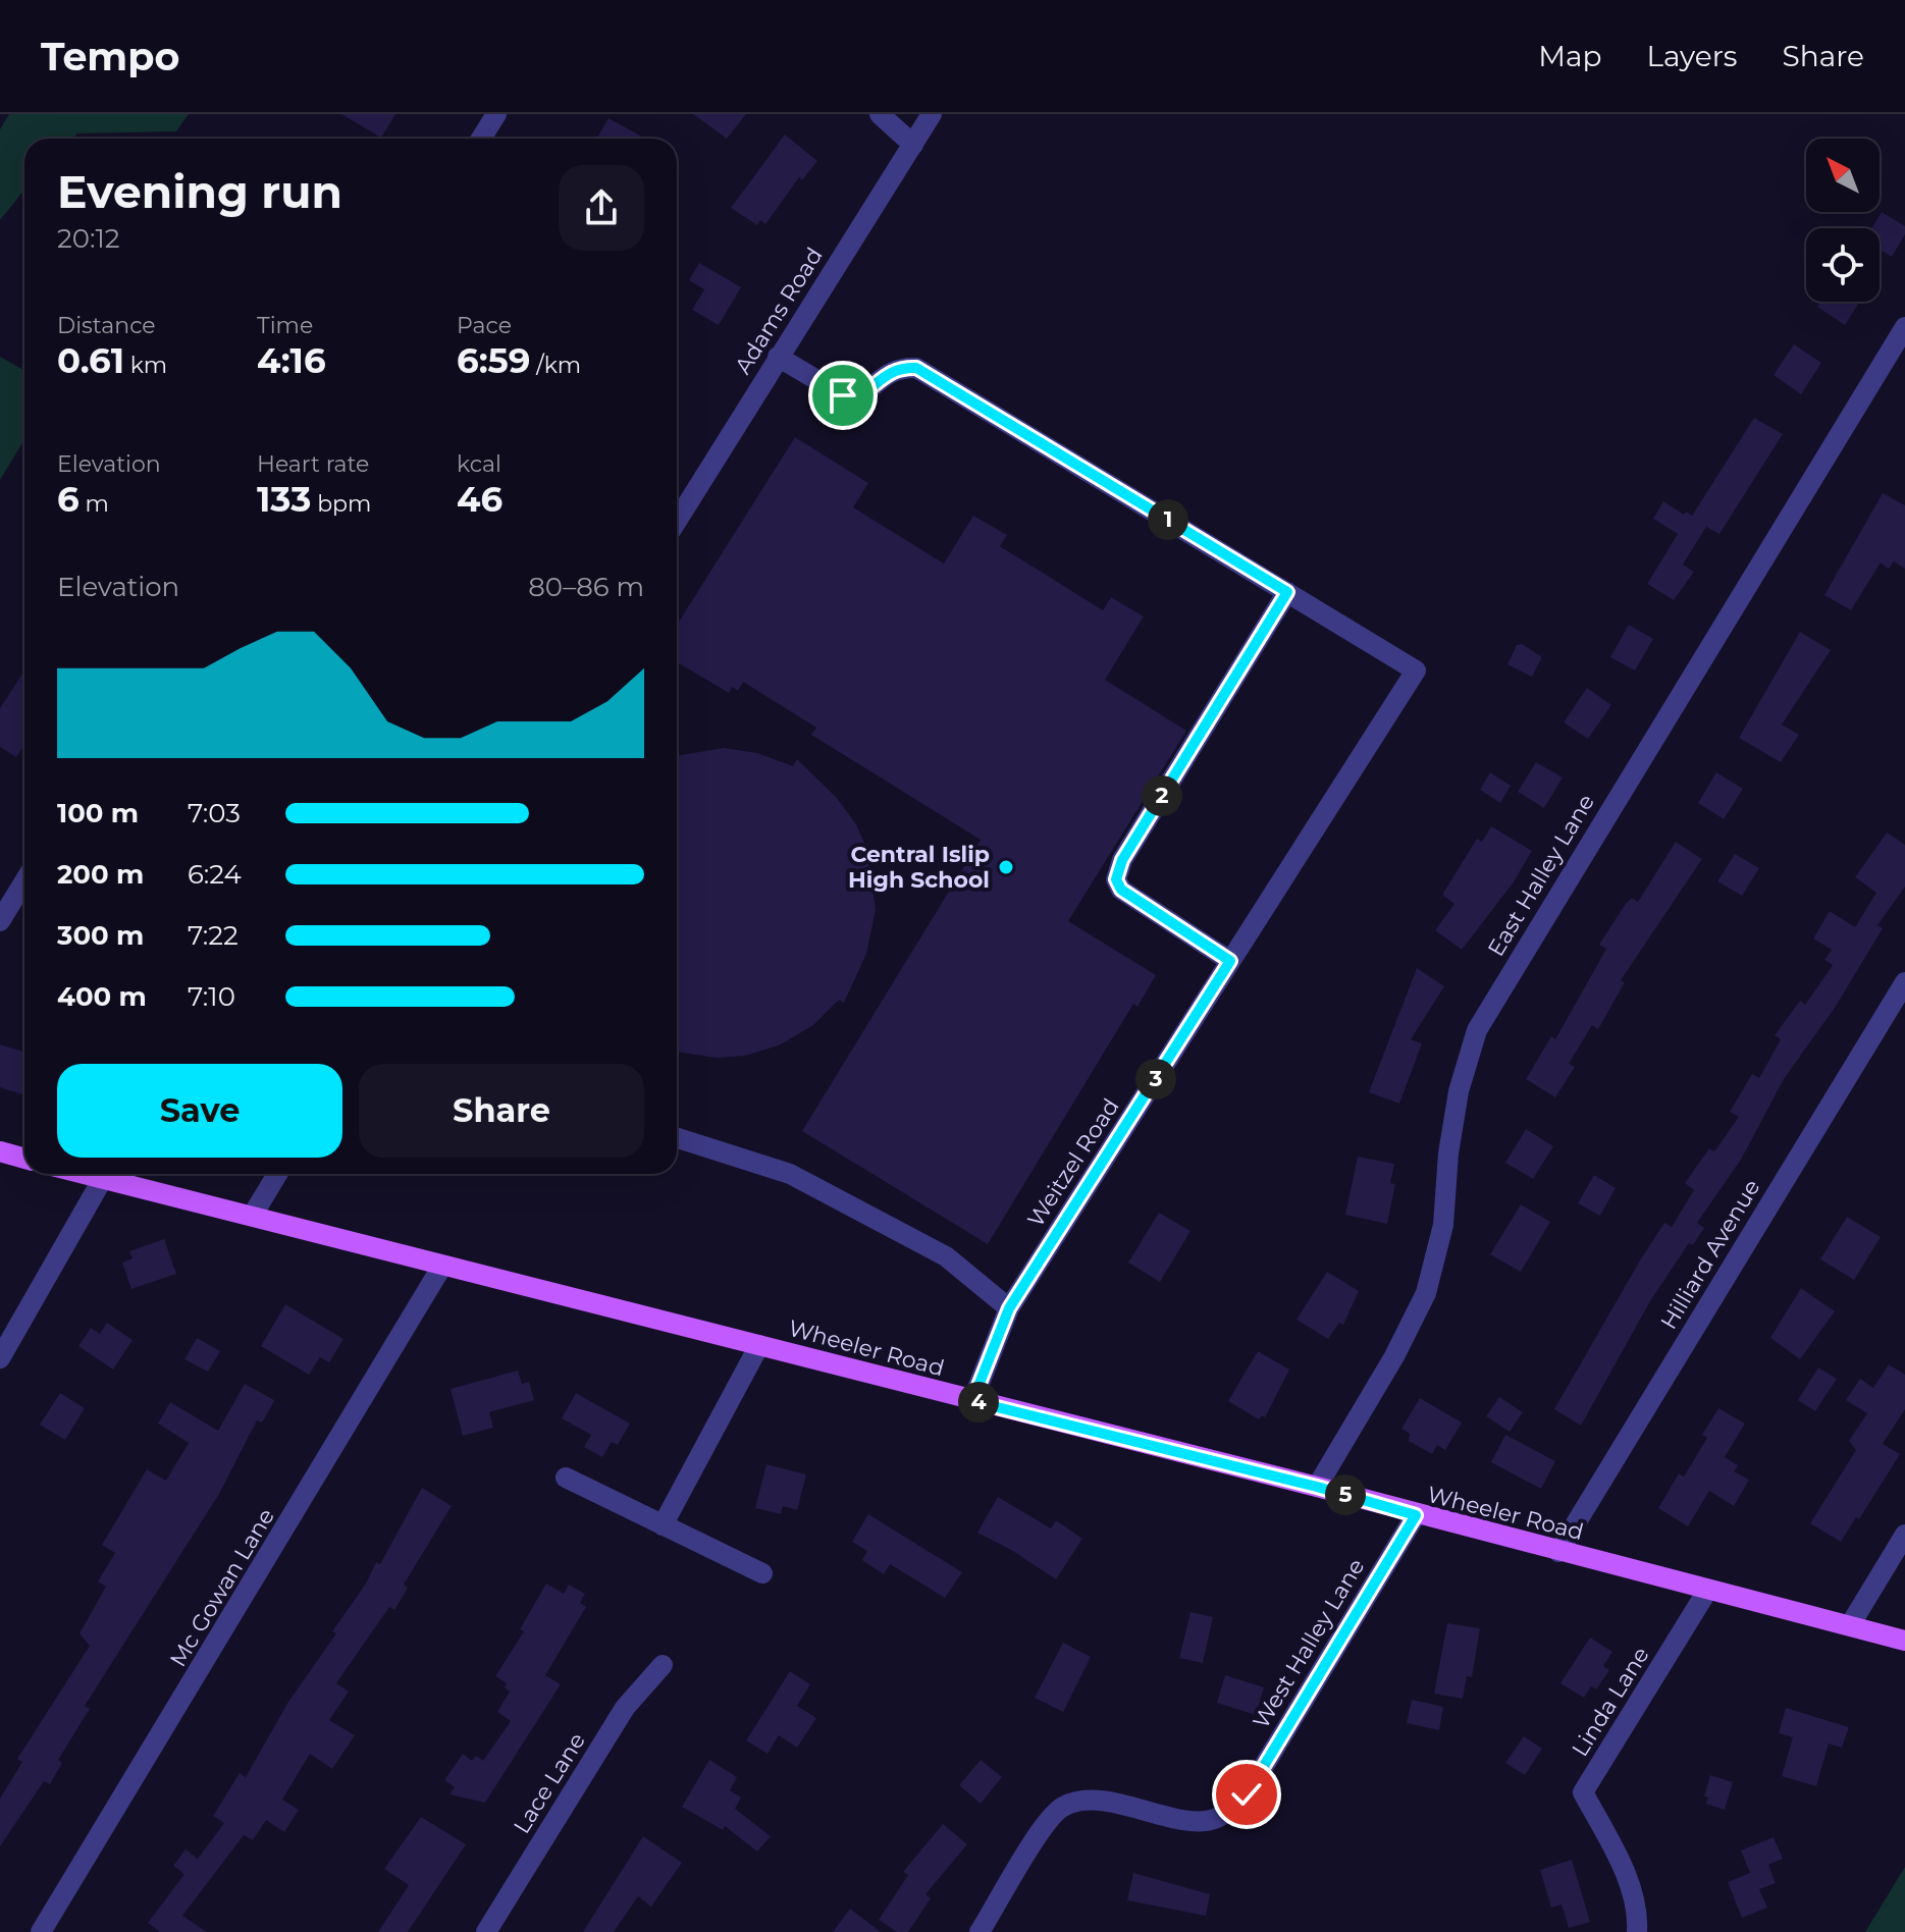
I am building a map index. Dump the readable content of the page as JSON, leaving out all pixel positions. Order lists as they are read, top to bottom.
{
  "streets": {
    "main road": ["Wheeler Road"],
    "street": [
      "Adams Road",
      "East Halley Lane",
      "Weitzel Road",
      "Hilliard Avenue",
      "Mc Gowan Lane",
      "West Halley Lane",
      "Linda Lane",
      "Lace Lane"
    ]
  },
  "crossings": [
    ["East Halley Lane", "Wheeler Road"],
    ["Weitzel Road", "Wheeler Road"],
    ["Hilliard Avenue", "Wheeler Road"],
    ["Wheeler Road", "Mc Gowan Lane"],
    ["Wheeler Road", "West Halley Lane"],
    ["Wheeler Road", "Linda Lane"]
  ],
  "places": ["Central Islip High School"],
  "north": "top left",
  "page": {
    "header": "Tempo",
    "nav": ["Map", "Layers", "Share"],
    "heading": ["Evening run", "20:12"],
    "stats": [
      ["Distance", "0.61 km"],
      ["Time", "4:16"],
      ["Pace", "6:59 /km"],
      ["Elevation", "6 m"],
      ["Heart rate", "133 bpm"],
      ["kcal", "46"]
    ],
    "pins": [
      "1",
      "2",
      "3",
      "4",
      "5"
    ],
    "chart": ["Elevation", "80–86 m"],
    "list": [
      {
        "name": "100 m",
        "note": "7:03"
      },
      {
        "name": "200 m",
        "note": "6:24"
      },
      {
        "name": "300 m",
        "note": "7:22"
      },
      {
        "name": "400 m",
        "note": "7:10"
      }
    ],
    "buttons": ["Save", "Share"]
  }
}
